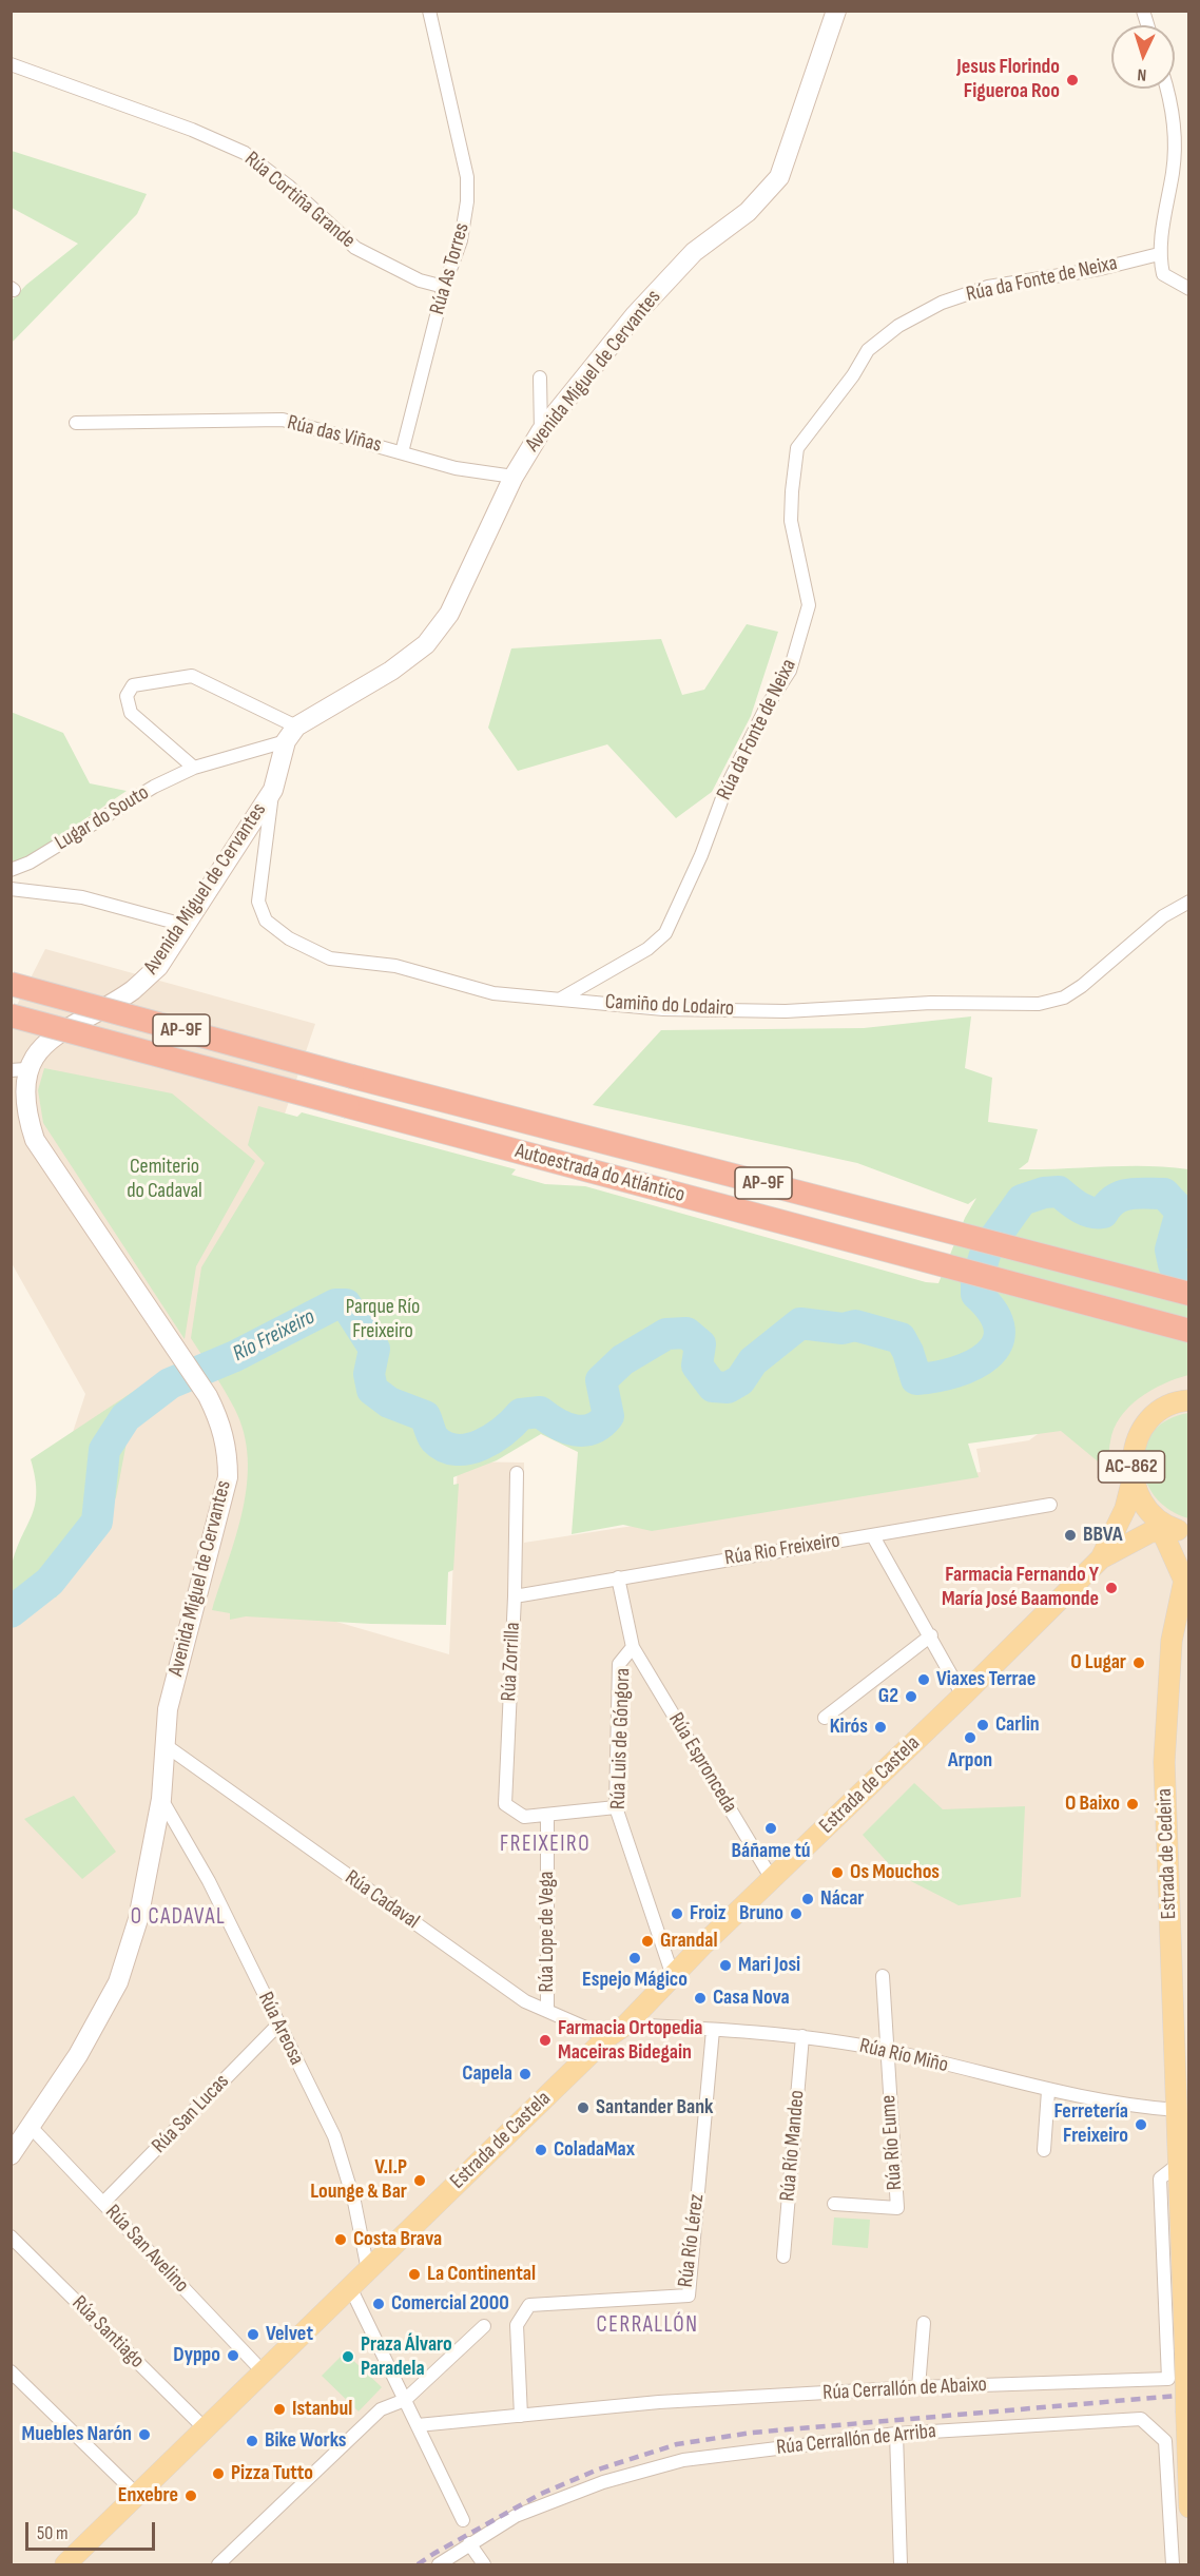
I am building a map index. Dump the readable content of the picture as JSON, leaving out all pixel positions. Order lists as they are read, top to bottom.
{
  "streets": {
    "highway": ["AP-9F", "Autoestrada do Atlántico"],
    "main road": ["AC-862", "Estrada de Castela", "Estrada de Cedeira"],
    "street": [
      "Rúa Cortiña Grande",
      "Rúa As Torres",
      "Rúa da Fonte de Neixa",
      "Avenida Miguel de Cervantes",
      "Rúa das Viñas",
      "Lugar do Souto",
      "Camiño do Lodairo",
      "Rúa Rio Freixeiro",
      "Rúa Zorrilla",
      "Rúa Luis de Góngora",
      "Rúa Espronceda",
      "Rúa Cadaval",
      "Rúa Lope de Vega",
      "Rúa Areosa",
      "Rúa Río Miño",
      "Rúa San Lucas",
      "Rúa Río Eume",
      "Rúa Río Mandeo",
      "Rúa Río Lérez",
      "Rúa San Avelino",
      "Rúa Santiago",
      "Rúa Cerrallón de Abaixo",
      "Rúa Cerrallón de Arriba"
    ]
  },
  "crossings": [
    ["Rúa Cortiña Grande", "Rúa As Torres"],
    ["Rúa As Torres", "Rúa das Viñas"],
    ["Rúa da Fonte de Neixa", "Camiño do Lodairo"],
    ["Avenida Miguel de Cervantes", "Rúa das Viñas"],
    ["Avenida Miguel de Cervantes", "Lugar do Souto"],
    ["Avenida Miguel de Cervantes", "Camiño do Lodairo"],
    ["Avenida Miguel de Cervantes", "Rúa Cadaval"],
    ["Avenida Miguel de Cervantes", "Rúa Areosa"],
    ["Avenida Miguel de Cervantes", "Rúa San Avelino"],
    ["AC-862", "Estrada de Castela"],
    ["Rúa Rio Freixeiro", "Rúa Zorrilla"],
    ["Rúa Rio Freixeiro", "Rúa Espronceda"],
    ["Rúa Zorrilla", "Rúa Lope de Vega"],
    ["Rúa Luis de Góngora", "Rúa Espronceda"],
    ["Rúa Luis de Góngora", "Estrada de Castela"],
    ["Rúa Espronceda", "Estrada de Castela"],
    ["Estrada de Castela", "Rúa Cadaval"],
    ["Estrada de Castela", "Rúa Areosa"],
    ["Estrada de Castela", "Rúa Río Miño"],
    ["Estrada de Castela", "Rúa San Avelino"],
    ["Estrada de Castela", "Rúa Santiago"],
    ["Estrada de Cedeira", "Rúa Río Miño"],
    ["Estrada de Cedeira", "Rúa Cerrallón de Abaixo"],
    ["Rúa Cadaval", "Rúa Lope de Vega"],
    ["Rúa Areosa", "Rúa San Lucas"],
    ["Rúa Río Miño", "Rúa Río Eume"],
    ["Rúa Río Miño", "Rúa Río Mandeo"],
    ["Rúa Río Miño", "Rúa Río Lérez"],
    ["Rúa San Lucas", "Rúa San Avelino"],
    ["Rúa Río Lérez", "Rúa Cerrallón de Abaixo"]
  ],
  "districts": ["FREIXEIRO", "O CADAVAL", "CERRALLÓN"],
  "water": ["Río Freixeiro"],
  "parks": ["Cemiterio do Cadaval", "Parque Río Freixeiro"],
  "places": [
    "Jesus Florindo Figueroa Roo",
    "BBVA",
    "Farmacia Fernando Y María José Baamonde",
    "O Lugar",
    "Viaxes Terrae",
    "G2",
    "Carlin",
    "Kirós",
    "Arpon",
    "O Baixo",
    "Báñame tú",
    "Os Mouchos",
    "Nácar",
    "Froiz",
    "Bruno",
    "Grandal",
    "Espejo Mágico",
    "Mari Josi",
    "Casa Nova",
    "Farmacia Ortopedia Maceiras Bidegain",
    "Capela",
    "Santander Bank",
    "Ferretería Freixeiro",
    "ColadaMax",
    "V.I.P Lounge & Bar",
    "Costa Brava",
    "La Continental",
    "Comercial 2000",
    "Velvet",
    "Dyppo",
    "Praza Álvaro Paradela",
    "Istanbul",
    "Muebles Narón",
    "Bike Works",
    "Pizza Tutto",
    "Enxebre"
  ],
  "scale_bar": "50 m",
  "north": "bottom"
}
